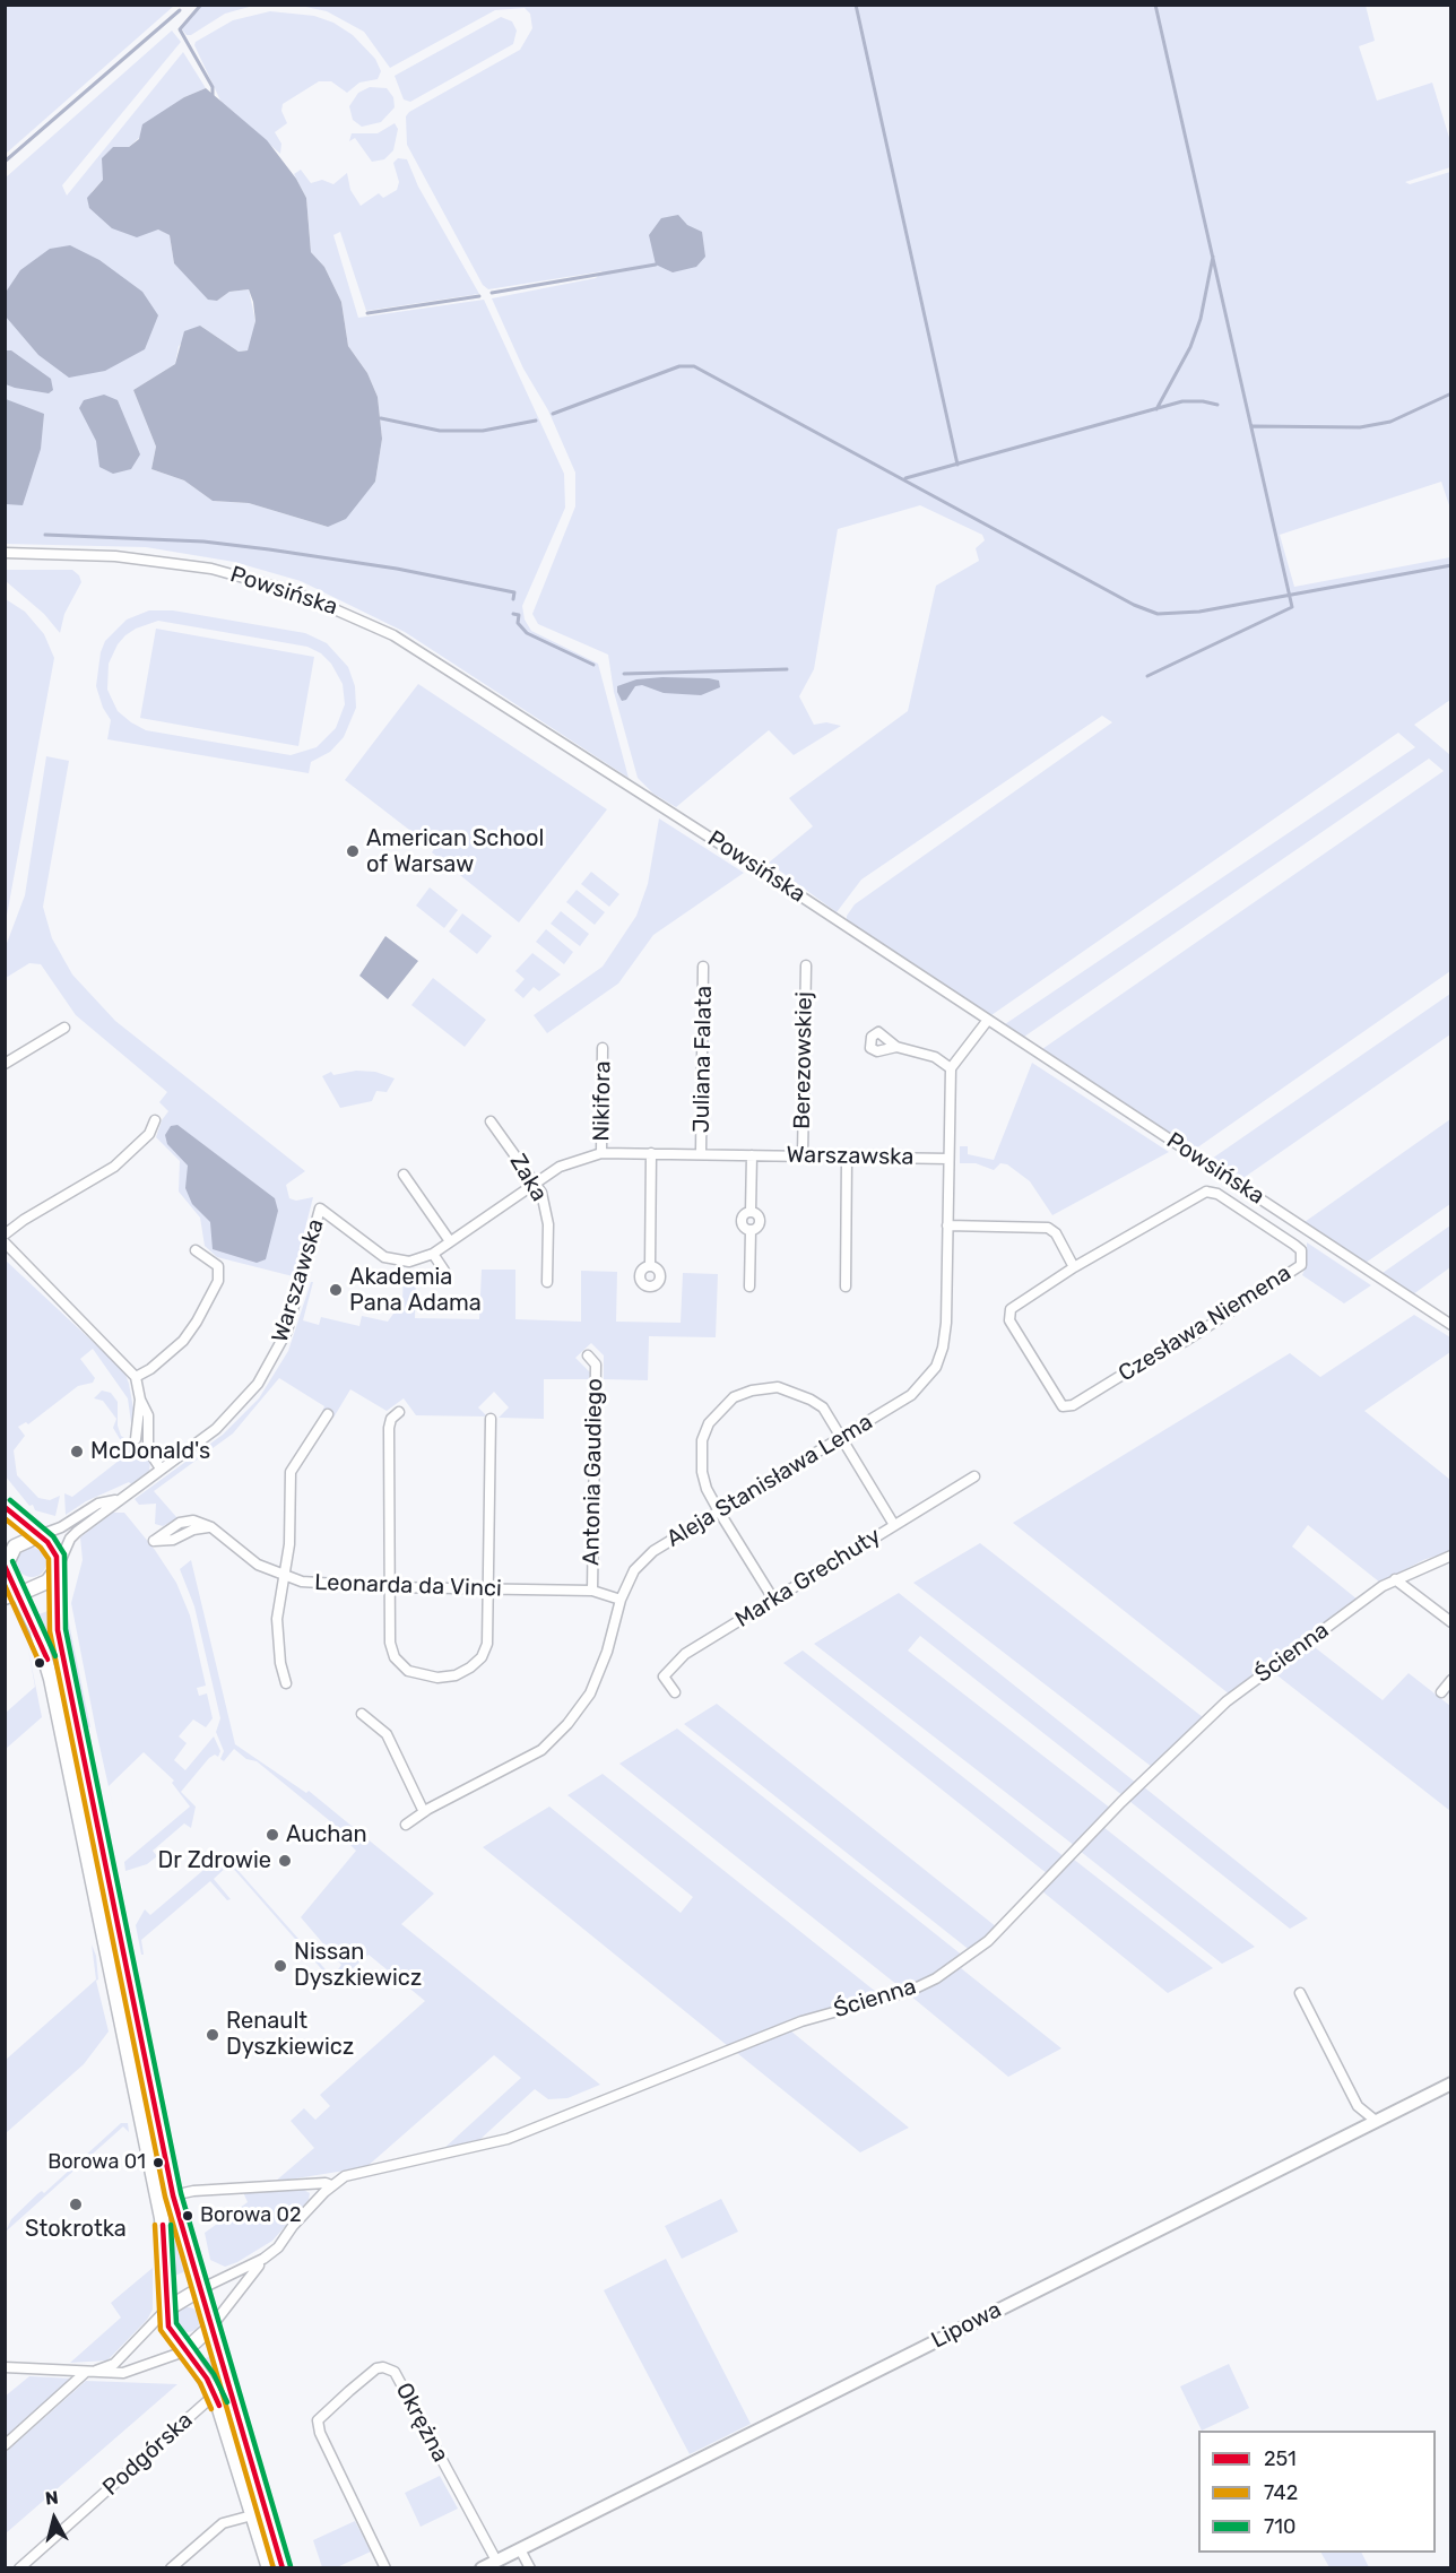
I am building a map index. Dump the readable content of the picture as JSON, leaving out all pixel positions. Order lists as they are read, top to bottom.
{
  "streets": {
    "main road": ["Warszawska"],
    "street": [
      "Powsińska",
      "Juliana Falata",
      "Berezowskiej",
      "Nikifora",
      "Zaka",
      "Czesława Niemena",
      "Antonia Gaudiego",
      "Aleja Stanisława Lema",
      "Marka Grechuty",
      "Leonarda da Vinci",
      "Ścienna",
      "Lipowa",
      "Okrężna",
      "Podgórska"
    ]
  },
  "crossings": [
    ["Juliana Falata", "Warszawska"],
    ["Berezowskiej", "Warszawska"],
    ["Nikifora", "Warszawska"],
    ["Warszawska", "Zaka"],
    ["Warszawska", "Aleja Stanisława Lema"],
    ["Warszawska", "Ścienna"],
    ["Antonia Gaudiego", "Leonarda da Vinci"],
    ["Aleja Stanisława Lema", "Leonarda da Vinci"],
    ["Lipowa", "Okrężna"]
  ],
  "places": [
    "American School of Warsaw",
    "Akademia Pana Adama",
    "McDonald's",
    "Auchan",
    "Dr Zdrowie",
    "Nissan Dyszkiewicz",
    "Renault Dyszkiewicz",
    "Borowa 01",
    "Stokrotka",
    "Borowa 02"
  ],
  "lines": ["transit line 710", "transit line 251", "transit line 742"],
  "legend": ["251", "742", "710"],
  "north": "top"
}
